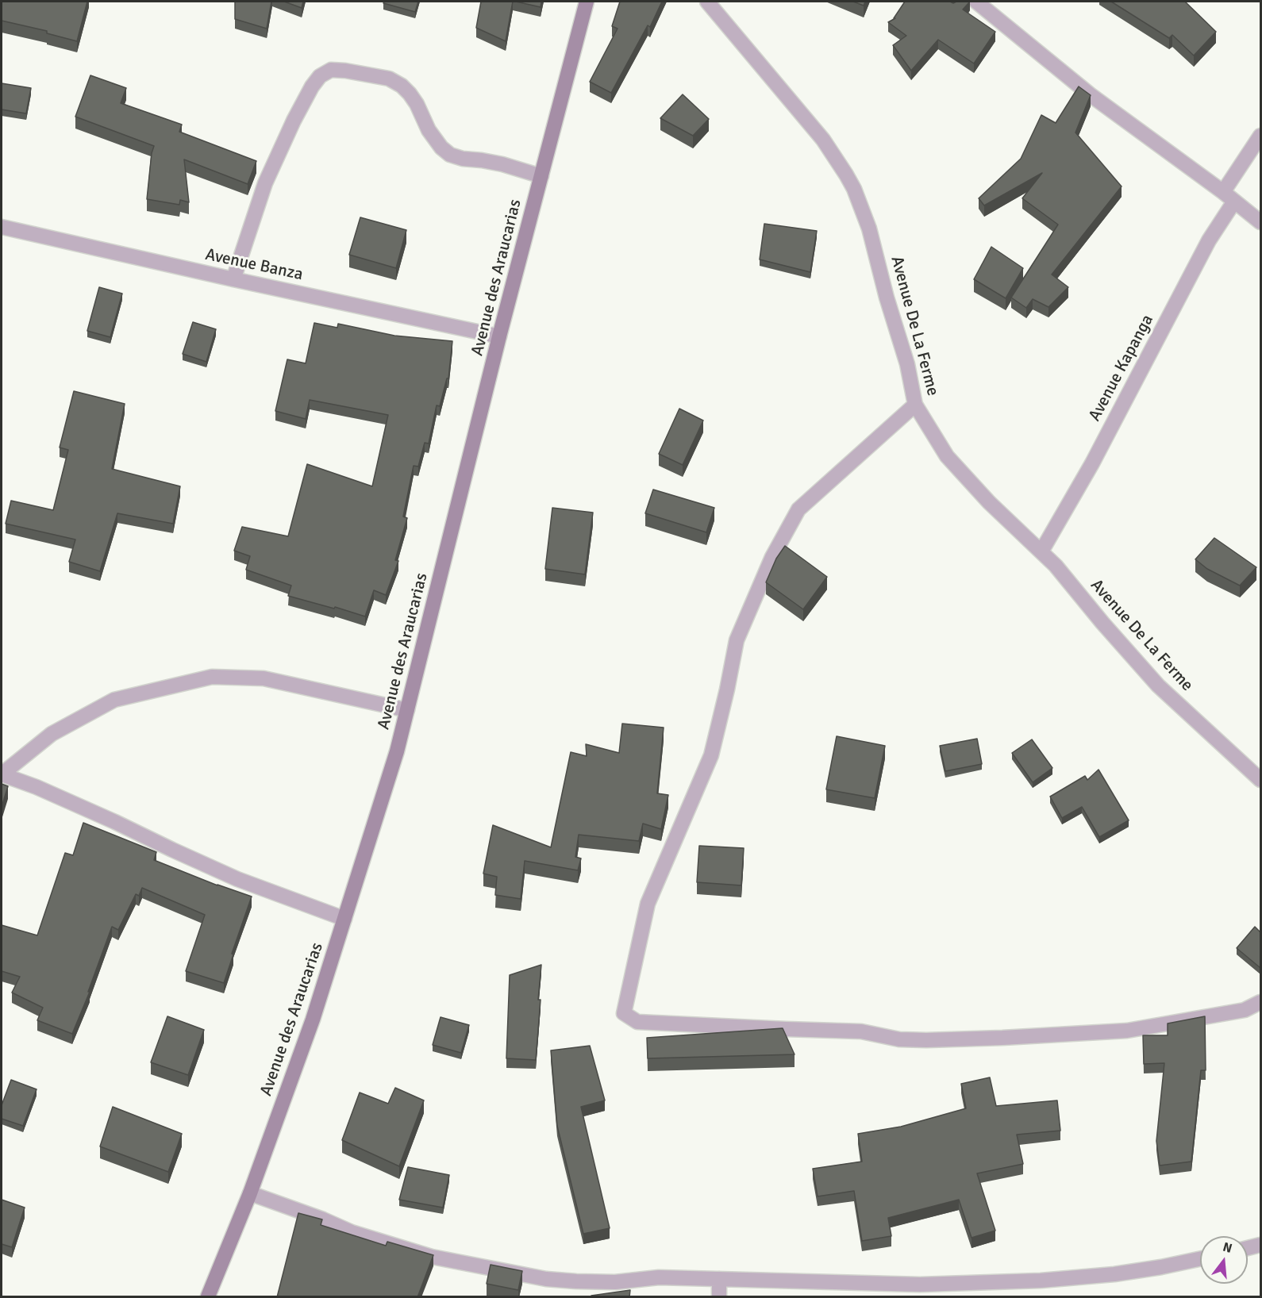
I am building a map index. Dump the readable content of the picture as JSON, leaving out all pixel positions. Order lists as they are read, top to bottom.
{
  "streets": {
    "street": [
      "Avenue Banza",
      "Avenue des Araucarias",
      "Avenue De La Ferme",
      "Avenue Kapanga"
    ]
  },
  "crossings": [
    ["Avenue Banza", "Avenue des Araucarias"],
    ["Avenue De La Ferme", "Avenue Kapanga"]
  ],
  "north": "top"
}
